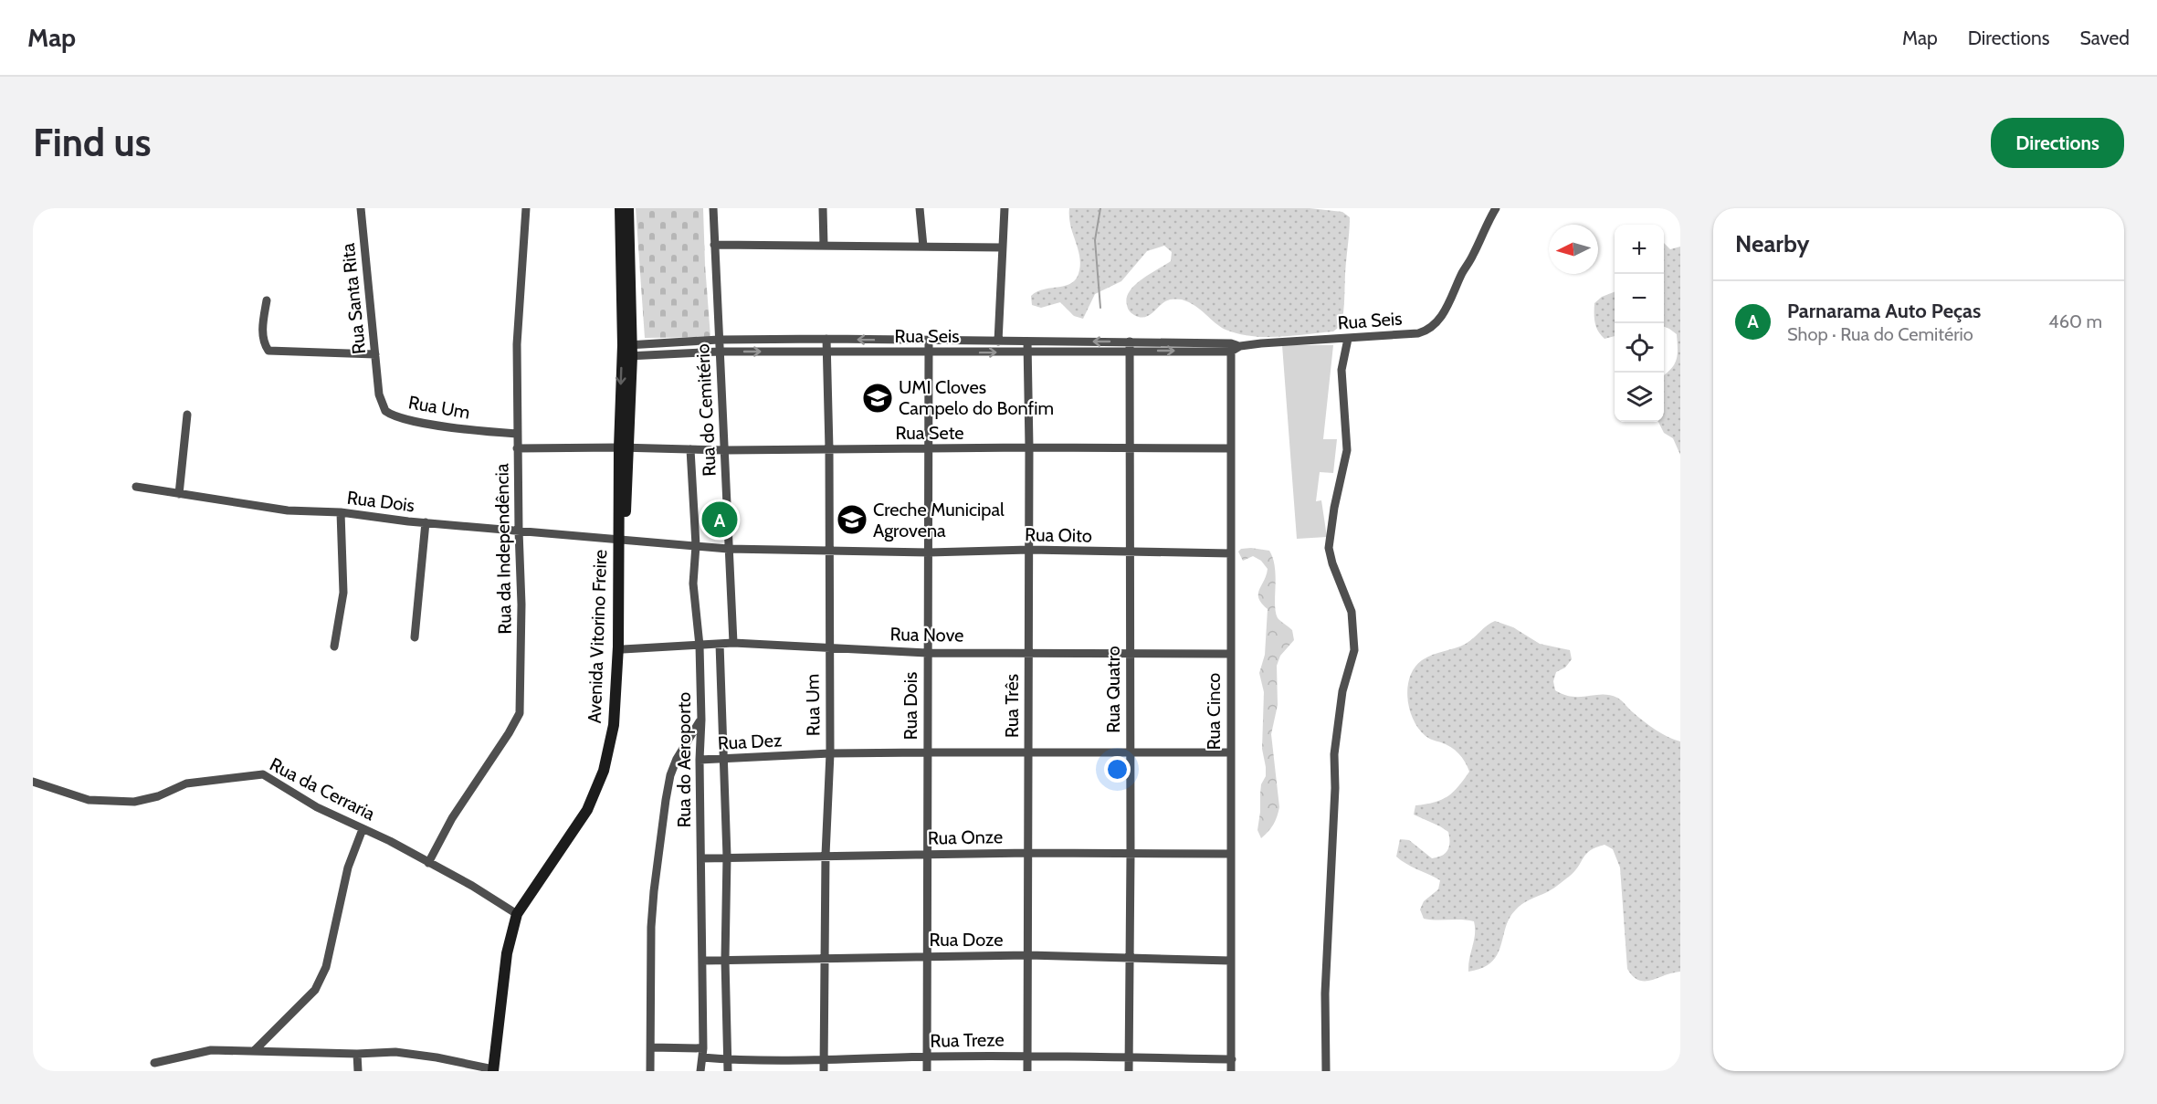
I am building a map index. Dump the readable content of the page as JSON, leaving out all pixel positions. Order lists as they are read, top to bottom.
{
  "streets": {
    "street": [
      "Rua Santa Rita",
      "Rua Seis",
      "Rua Um",
      "Rua do Cemitério",
      "Rua Sete",
      "Rua Dois",
      "Rua Oito",
      "Rua da Independência",
      "Rua Nove",
      "Avenida Vitorino Freire",
      "Rua Quatro",
      "Rua Três",
      "Rua Cinco",
      "Rua Dez",
      "Rua do Aeroporto",
      "Rua da Cerraria",
      "Rua Onze",
      "Rua Doze",
      "Rua Treze"
    ]
  },
  "crossings": [
    ["Rua Santa Rita", "Rua Um"],
    ["Rua Seis", "Rua Um"],
    ["Rua Seis", "Rua do Cemitério"],
    ["Rua Seis", "Rua Dois"],
    ["Rua Seis", "Avenida Vitorino Freire"],
    ["Rua Seis", "Rua Quatro"],
    ["Rua Seis", "Rua Três"],
    ["Rua Seis", "Rua Cinco"],
    ["Rua Um", "Rua Sete"],
    ["Rua Um", "Rua Oito"],
    ["Rua Um", "Rua da Independência"],
    ["Rua Um", "Rua Nove"],
    ["Rua Um", "Rua Dez"],
    ["Rua Um", "Rua Onze"],
    ["Rua Um", "Rua Doze"],
    ["Rua Um", "Rua Treze"],
    ["Rua do Cemitério", "Rua Sete"],
    ["Rua do Cemitério", "Rua Oito"],
    ["Rua do Cemitério", "Rua Nove"],
    ["Rua Sete", "Rua Dois"],
    ["Rua Sete", "Avenida Vitorino Freire"],
    ["Rua Sete", "Rua Quatro"],
    ["Rua Sete", "Rua Três"],
    ["Rua Sete", "Rua Cinco"],
    ["Rua Sete", "Rua do Aeroporto"],
    ["Rua Dois", "Rua Oito"],
    ["Rua Dois", "Rua da Independência"],
    ["Rua Dois", "Rua Nove"],
    ["Rua Dois", "Avenida Vitorino Freire"],
    ["Rua Dois", "Rua Dez"],
    ["Rua Dois", "Rua Onze"],
    ["Rua Dois", "Rua Doze"],
    ["Rua Dois", "Rua Treze"],
    ["Rua Oito", "Avenida Vitorino Freire"],
    ["Rua Oito", "Rua Quatro"],
    ["Rua Oito", "Rua Três"],
    ["Rua Oito", "Rua Cinco"],
    ["Rua Oito", "Rua do Aeroporto"],
    ["Rua da Independência", "Rua da Cerraria"],
    ["Rua Nove", "Avenida Vitorino Freire"],
    ["Rua Nove", "Rua Quatro"],
    ["Rua Nove", "Rua Três"],
    ["Rua Nove", "Rua Cinco"],
    ["Rua Nove", "Rua do Aeroporto"],
    ["Avenida Vitorino Freire", "Rua da Cerraria"],
    ["Rua Quatro", "Rua Dez"],
    ["Rua Quatro", "Rua Onze"],
    ["Rua Quatro", "Rua Doze"],
    ["Rua Quatro", "Rua Treze"],
    ["Rua Três", "Rua Dez"],
    ["Rua Três", "Rua Onze"],
    ["Rua Três", "Rua Doze"],
    ["Rua Três", "Rua Treze"],
    ["Rua Cinco", "Rua Dez"],
    ["Rua Cinco", "Rua Onze"],
    ["Rua Cinco", "Rua Doze"],
    ["Rua Cinco", "Rua Treze"],
    ["Rua Dez", "Rua do Aeroporto"],
    ["Rua do Aeroporto", "Rua Onze"],
    ["Rua do Aeroporto", "Rua Doze"],
    ["Rua do Aeroporto", "Rua Treze"]
  ],
  "places": {
    "school or university": ["UMI Cloves Campelo do Bonfim", "Creche Municipal Agrovena"]
  },
  "north": "left",
  "page": {
    "header": "Map",
    "nav": ["Map", "Directions", "Saved"],
    "buttons": "Directions",
    "title": "Find us",
    "heading": "Nearby",
    "map_buttons": ["+", "−"],
    "list": [
      {
        "mark": "A",
        "name": "Parnarama Auto Peças",
        "note": "Shop · Rua do Cemitério",
        "value": "460 m"
      }
    ],
    "pins": "A"
  }
}
